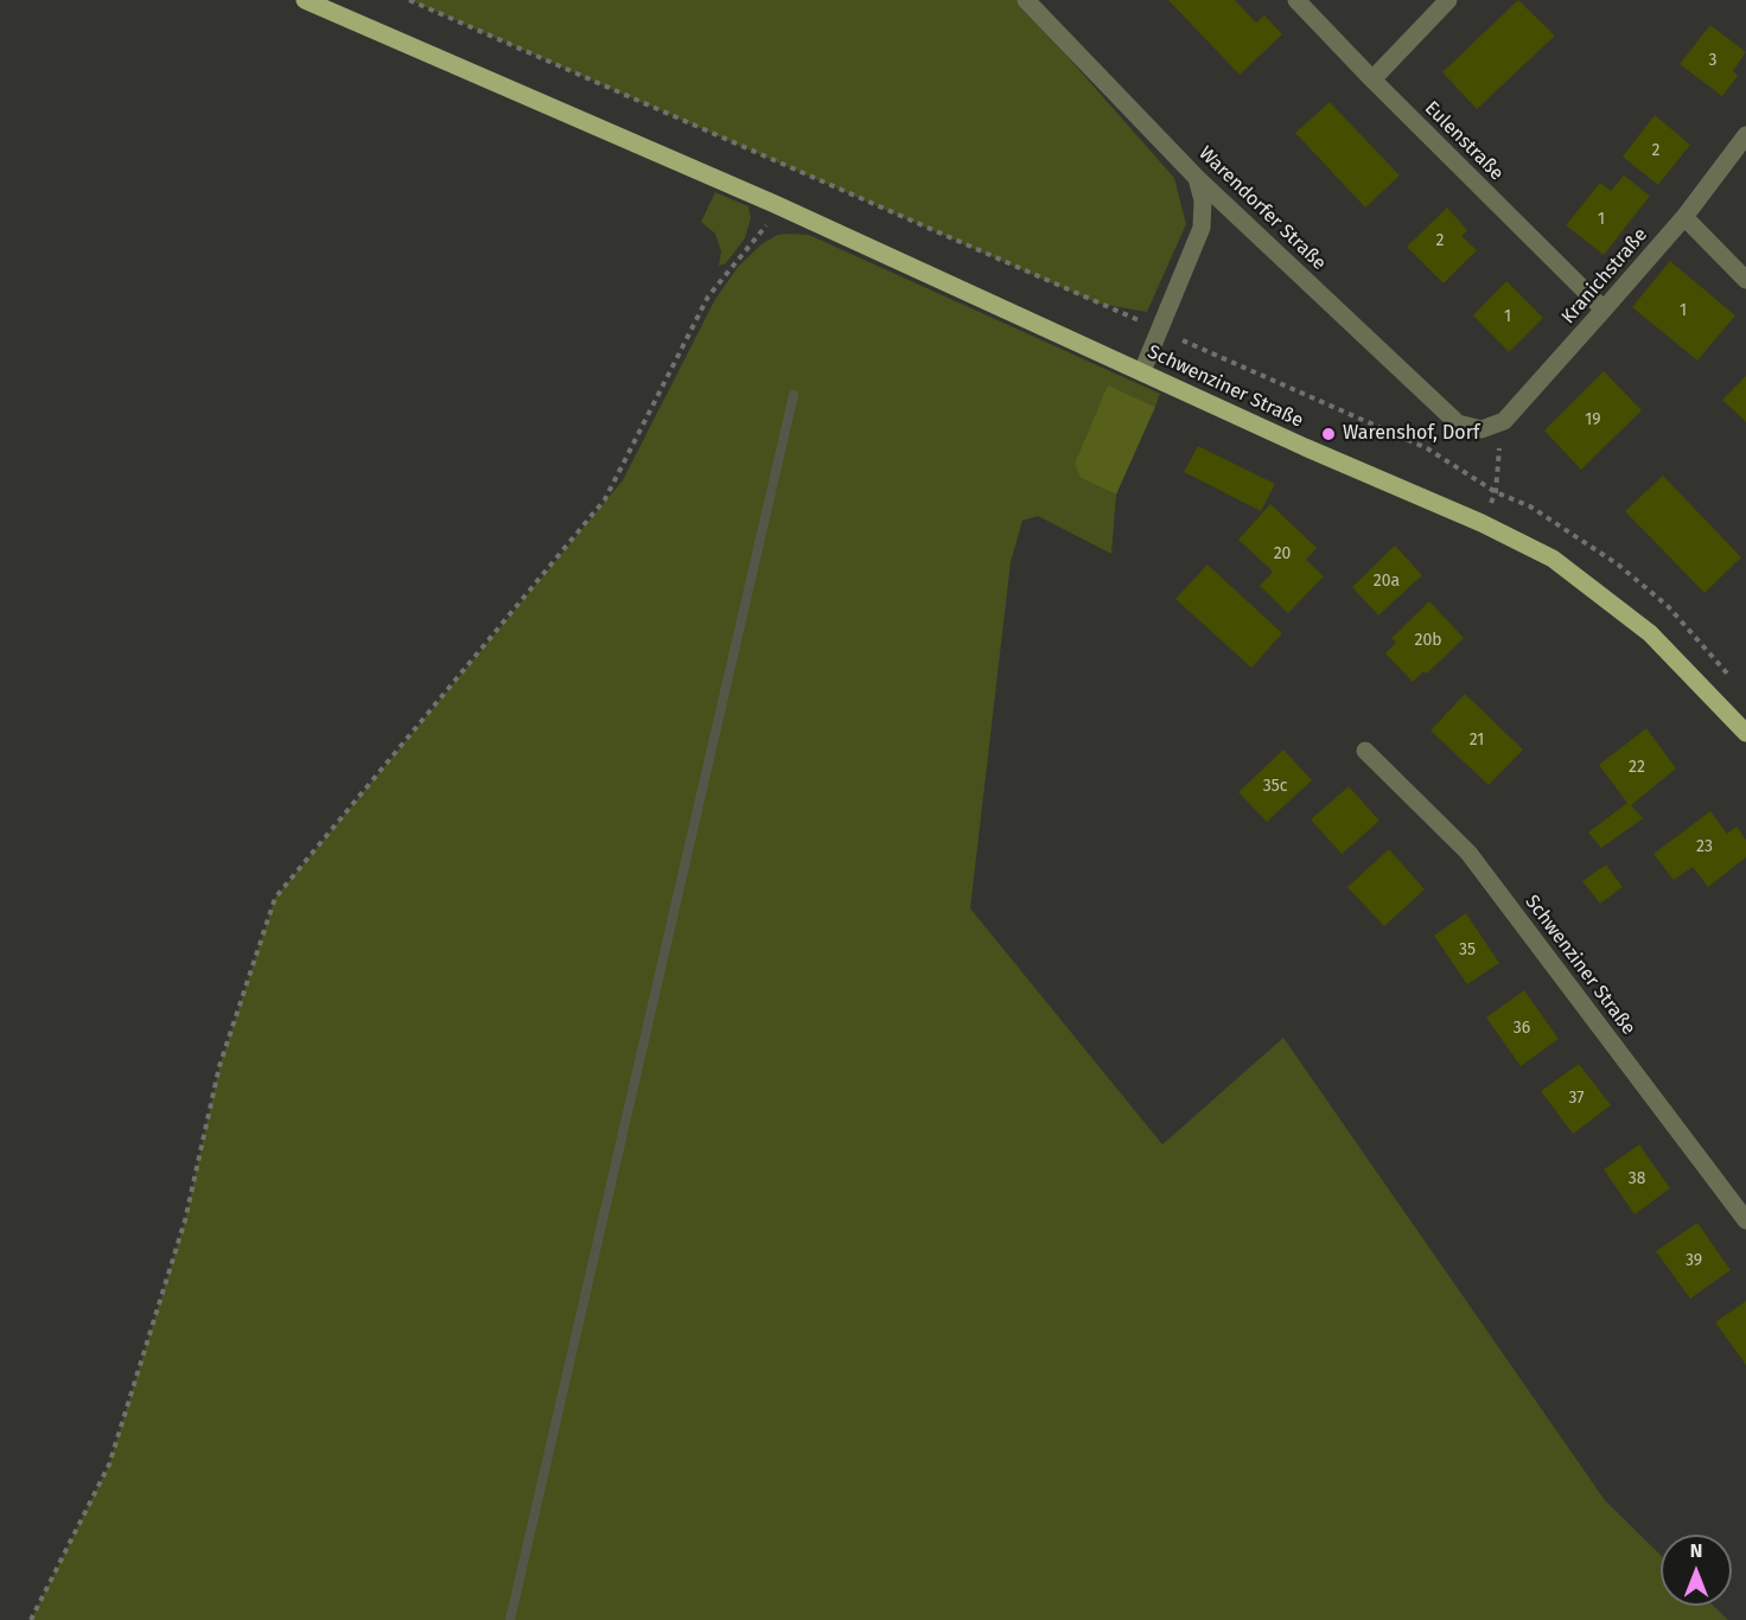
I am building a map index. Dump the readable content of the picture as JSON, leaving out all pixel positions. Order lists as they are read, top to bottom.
{
  "streets": {
    "main road": ["Schwenziner Straße"],
    "street": ["Eulenstraße", "Warendorfer Straße", "Kranichstraße"]
  },
  "crossings": [
    ["Eulenstraße", "Kranichstraße"],
    ["Warendorfer Straße", "Kranichstraße"]
  ],
  "places": ["Warenshof, Dorf"],
  "house_numbers": [
    "3",
    "2",
    "1",
    "2",
    "1",
    "1",
    "19",
    "20",
    "20a",
    "20b",
    "21",
    "22",
    "35c",
    "23",
    "35",
    "36",
    "37",
    "38",
    "39"
  ],
  "north": "top"
}
